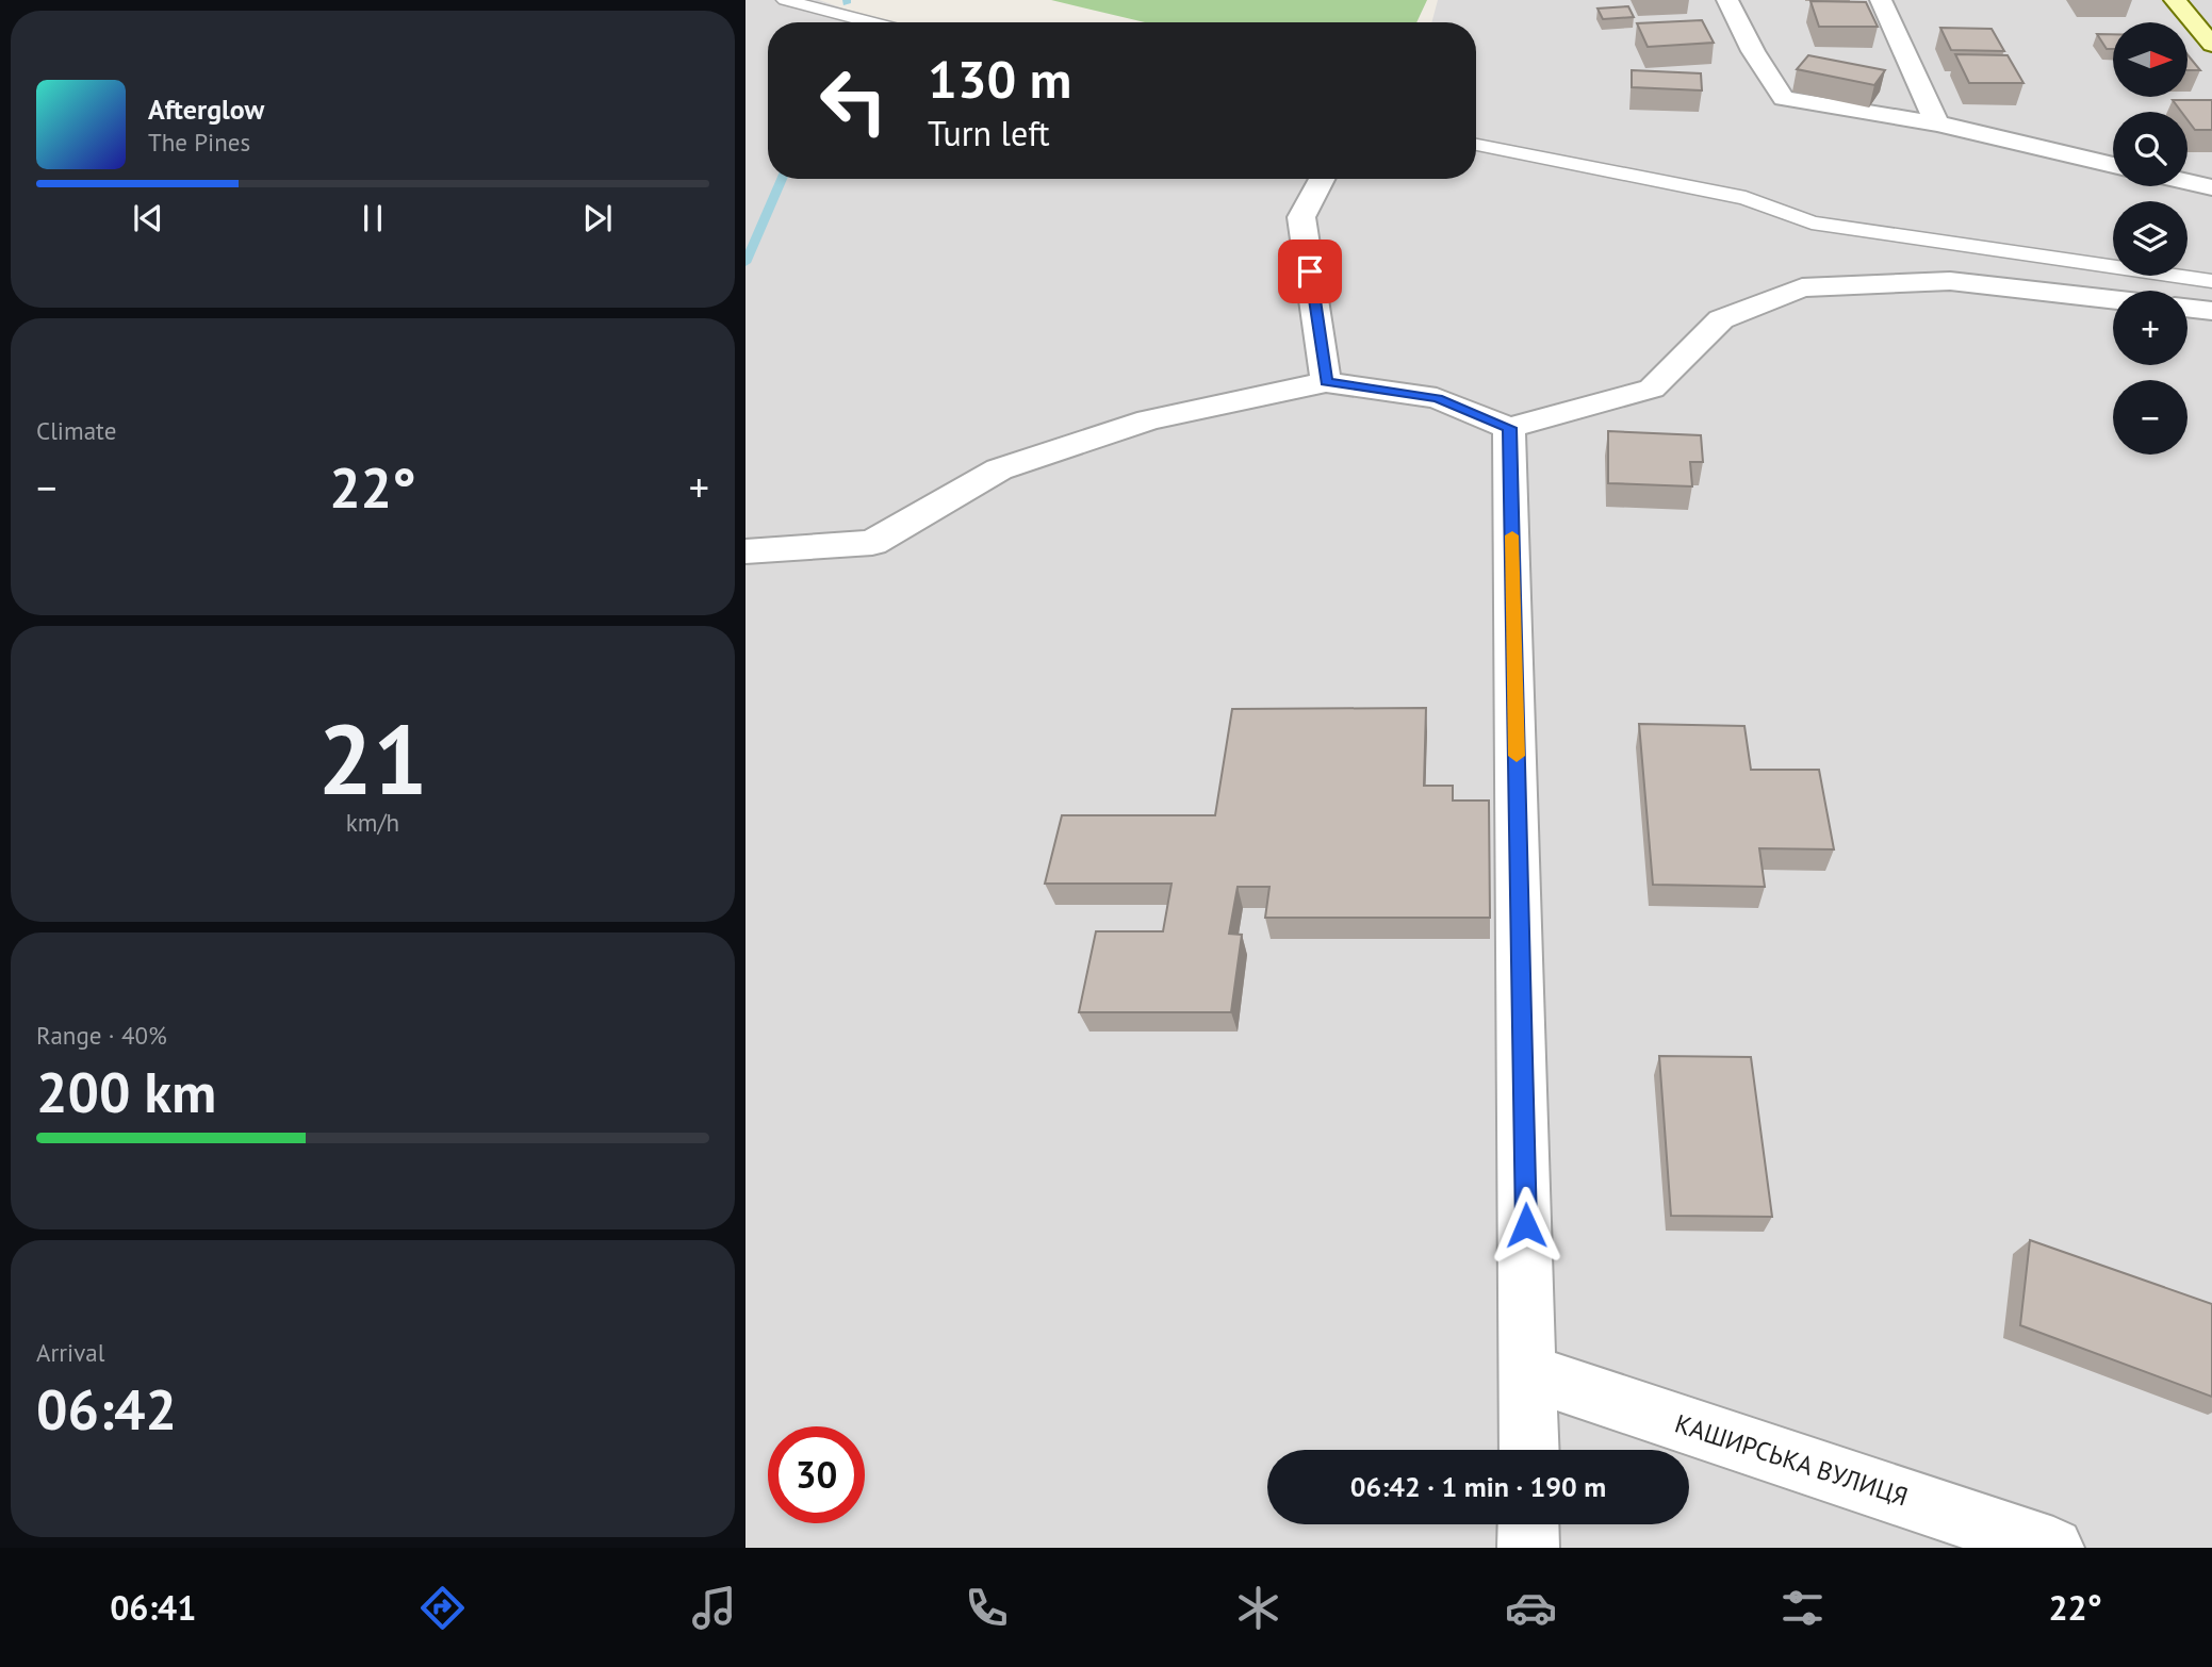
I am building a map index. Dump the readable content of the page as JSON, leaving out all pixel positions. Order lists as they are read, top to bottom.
{
  "streets": {
    "street": ["КАШИРСЬКА ВУЛИЦЯ"]
  },
  "north": "right",
  "page": {
    "map_buttons": ["+", "−"],
    "turn": ["130 m", "Turn left"],
    "song": ["Afterglow", "The Pines"],
    "tile": [
      "Climate",
      ["21", "km/h"],
      ["Range · 40%", "200 km"],
      ["Arrival", "06:42"]
    ],
    "heat": ["−", "22°", "+"],
    "limit": "30",
    "trip": "06:42 · 1 min · 190 m",
    "tabs": ["06:41", "22°"]
  }
}
